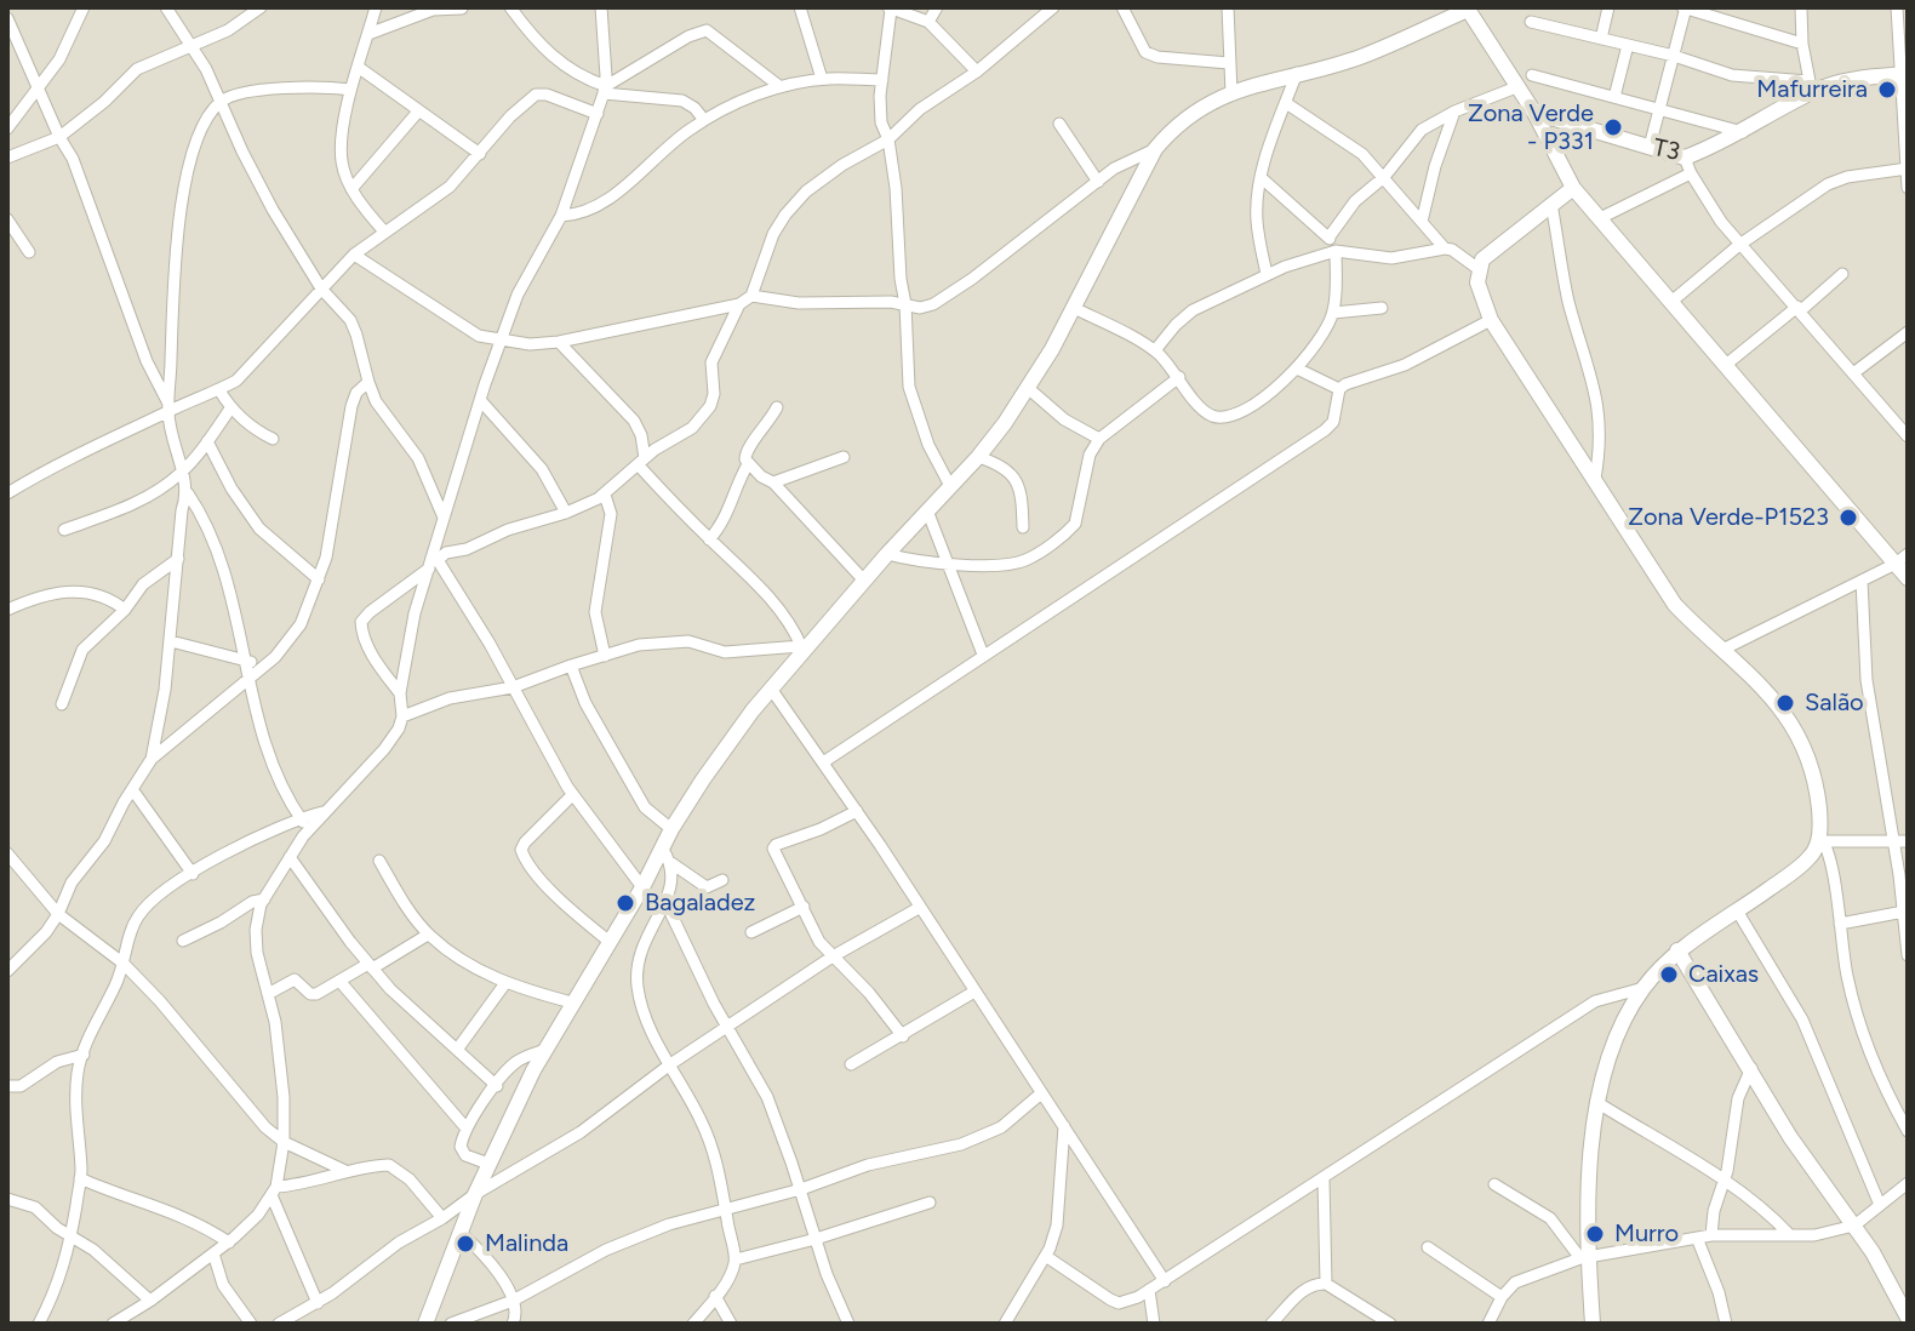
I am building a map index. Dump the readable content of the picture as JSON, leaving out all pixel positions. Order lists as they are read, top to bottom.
{
  "streets": {
    "street": ["T3"]
  },
  "places": [
    "Mafurreira",
    "Zona Verde - P331",
    "Zona Verde-P1523",
    "Salão",
    "Bagaladez",
    "Caixas",
    "Murro",
    "Malinda"
  ]
}
